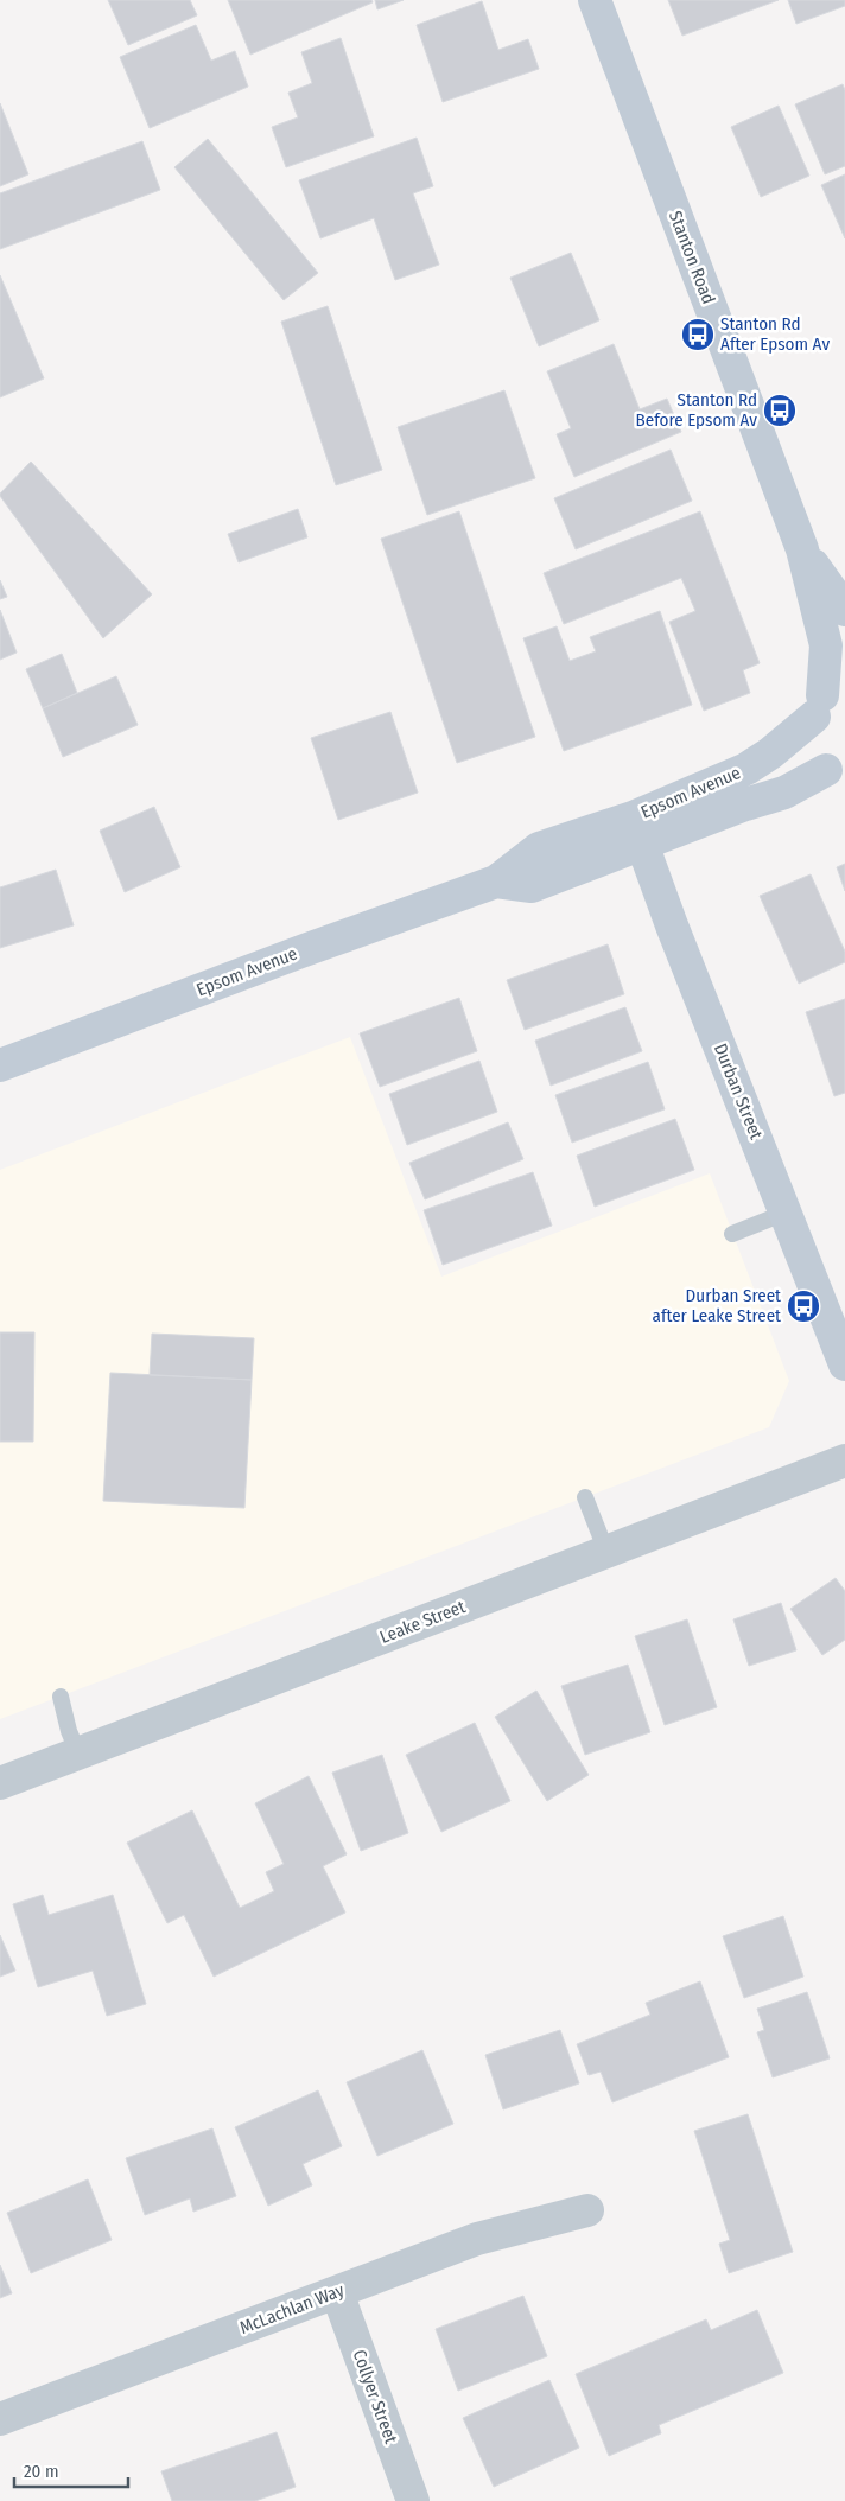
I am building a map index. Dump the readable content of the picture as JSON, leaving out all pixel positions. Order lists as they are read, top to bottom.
{
  "streets": {
    "street": [
      "Stanton Road",
      "Epsom Avenue",
      "Durban Street",
      "Leake Street",
      "McLachlan Way",
      "Collyer Street"
    ]
  },
  "crossings": [
    ["Stanton Road", "Epsom Avenue"],
    ["Epsom Avenue", "Durban Street"],
    ["McLachlan Way", "Collyer Street"]
  ],
  "places": {
    "bus stop": ["Stanton Rd After Epsom Av", "Stanton Rd Before Epsom Av", "Durban Sreet after Leake Street"]
  },
  "scale_bar": "20 m"
}
